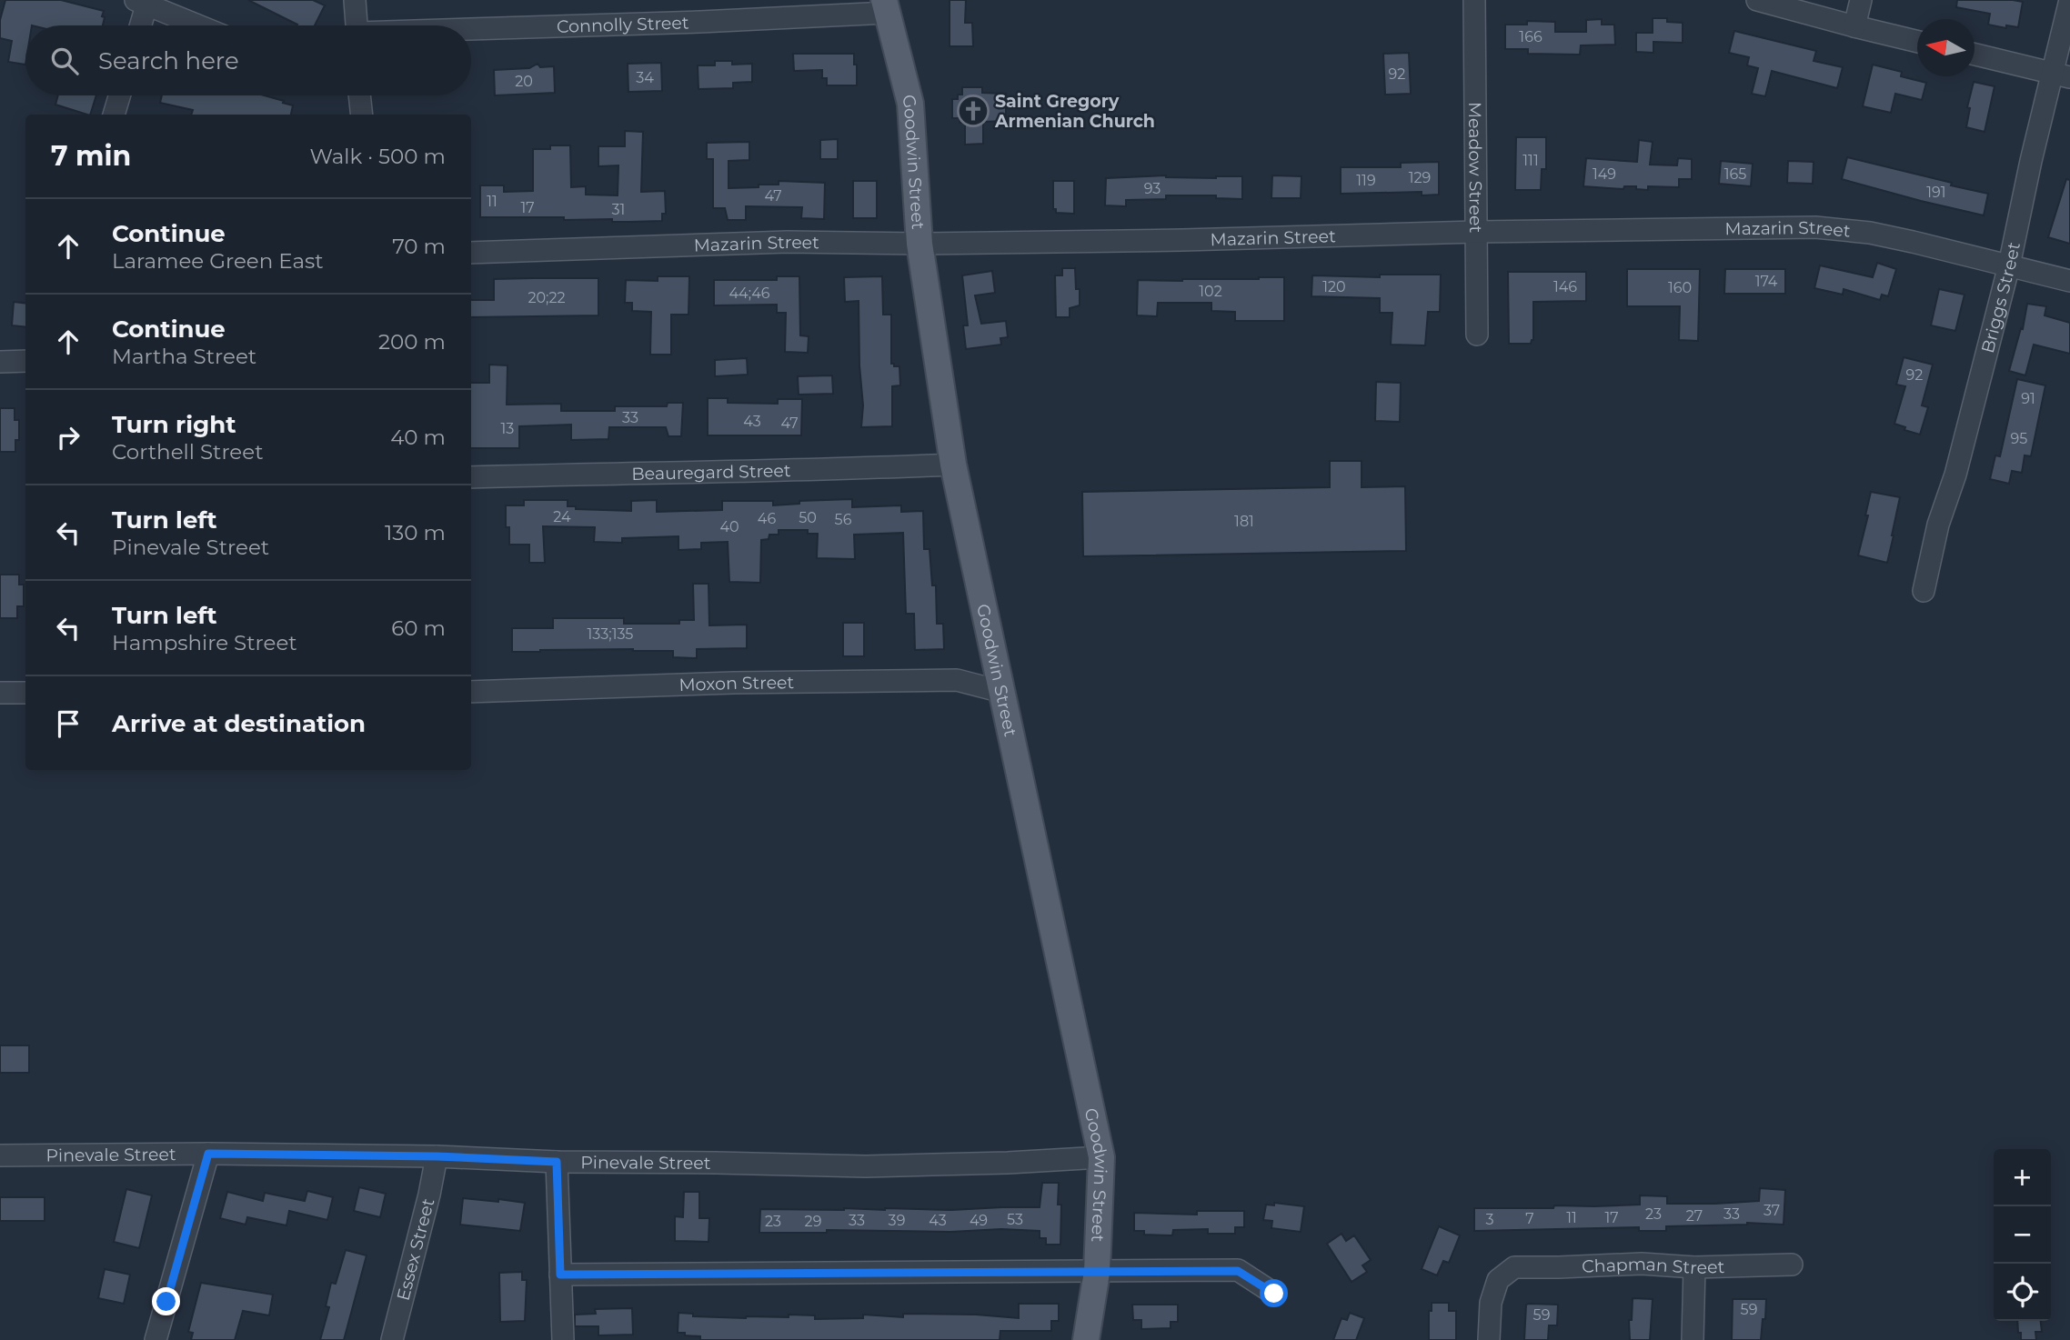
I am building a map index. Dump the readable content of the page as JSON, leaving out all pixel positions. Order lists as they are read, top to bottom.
{
  "streets": {
    "main road": ["Goodwin Street"],
    "street": [
      "Connolly Street",
      "Meadow Street",
      "Mazarin Street",
      "Briggs Street",
      "Beauregard Street",
      "Moxon Street",
      "Pinevale Street",
      "Essex Street",
      "Chapman Street"
    ]
  },
  "crossings": [
    ["Connolly Street", "Goodwin Street"],
    ["Goodwin Street", "Mazarin Street"],
    ["Goodwin Street", "Beauregard Street"],
    ["Goodwin Street", "Moxon Street"],
    ["Goodwin Street", "Pinevale Street"],
    ["Meadow Street", "Mazarin Street"],
    ["Mazarin Street", "Briggs Street"],
    ["Pinevale Street", "Essex Street"]
  ],
  "places": {
    "church": ["Saint Gregory Armenian Church"]
  },
  "house_numbers": [
    "166",
    "92",
    "34",
    "20",
    "111",
    "149",
    "165",
    "129",
    "119",
    "93",
    "191",
    "47",
    "11",
    "17",
    "31",
    "174",
    "120",
    "146",
    "160",
    "102",
    "44;46",
    "20;22",
    "92",
    "91",
    "33",
    "43",
    "47",
    "13",
    "95",
    "24",
    "50",
    "46",
    "56",
    "181",
    "40",
    "133;135",
    "37",
    "23",
    "33",
    "27",
    "11",
    "17",
    "7",
    "53",
    "3",
    "33",
    "39",
    "43",
    "49",
    "23",
    "29",
    "59",
    "59"
  ],
  "north": "left",
  "page": {
    "search": "Search here",
    "heading": ["7 min", "Walk · 500 m"],
    "list": [
      ["Continue", "Laramee Green East", "70 m"],
      ["Continue", "Martha Street", "200 m"],
      ["Turn right", "Corthell Street", "40 m"],
      ["Turn left", "Pinevale Street", "130 m"],
      ["Turn left", "Hampshire Street", "60 m"],
      "Arrive at destination"
    ],
    "map_buttons": ["+", "−"]
  }
}
